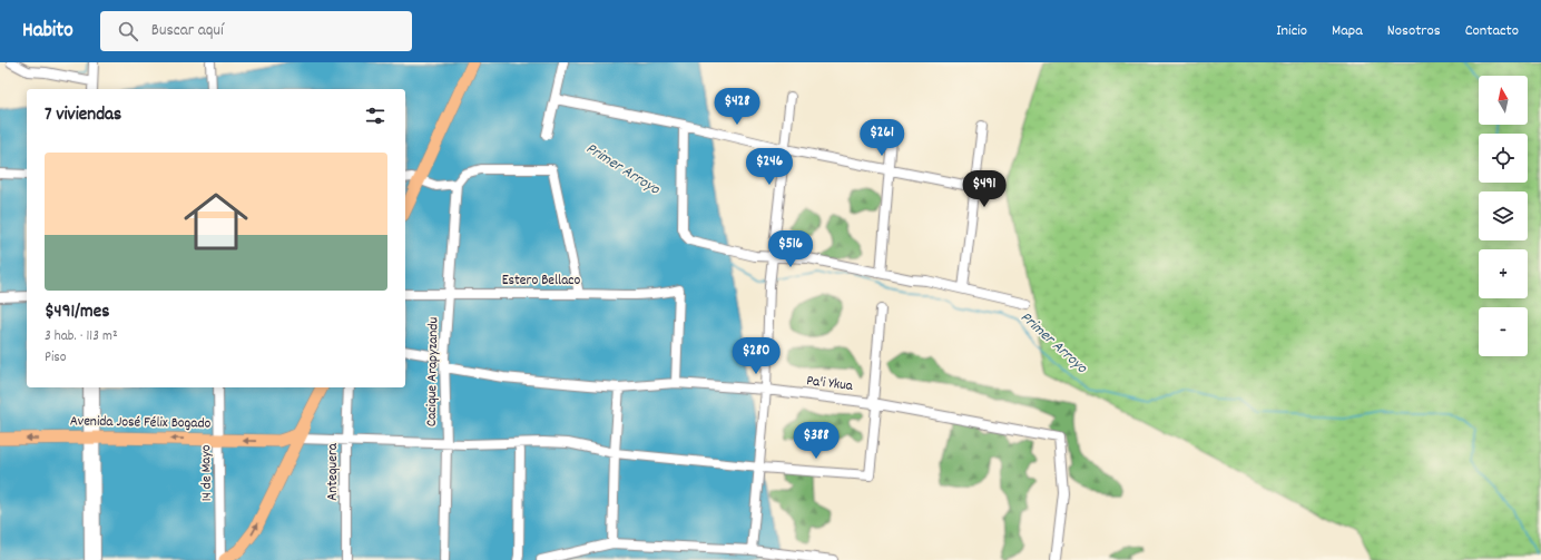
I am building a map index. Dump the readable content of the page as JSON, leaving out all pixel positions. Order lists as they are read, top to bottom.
{
  "streets": {
    "highway": ["Avenida José Félix Bogado"],
    "street": [
      "Estero Bellaco",
      "Cacique Arapyzandu",
      "Pa'i Ykua",
      "Antequera",
      "14 de Mayo"
    ]
  },
  "crossings": [
    ["Estero Bellaco", "Cacique Arapyzandu"],
    ["Estero Bellaco", "Pa'i Ykua"],
    ["Cacique Arapyzandu", "Pa'i Ykua"],
    ["Avenida José Félix Bogado", "14 de Mayo"]
  ],
  "one_way": ["Avenida José Félix Bogado"],
  "water": ["Primer Arroyo"],
  "north": "top",
  "page": {
    "header": "Habito",
    "search": "Buscar aquí",
    "nav": [
      "Inicio",
      "Mapa",
      "Nosotros",
      "Contacto"
    ],
    "map_buttons": ["+", "−"],
    "price": [
      "$428",
      "$261",
      "$246",
      "$491",
      "$516",
      "$280",
      "$388"
    ],
    "heading": "7 viviendas",
    "list": [
      {
        "name": "$491/mes",
        "note": "3 hab. · 113 m² · Piso"
      }
    ]
  }
}
